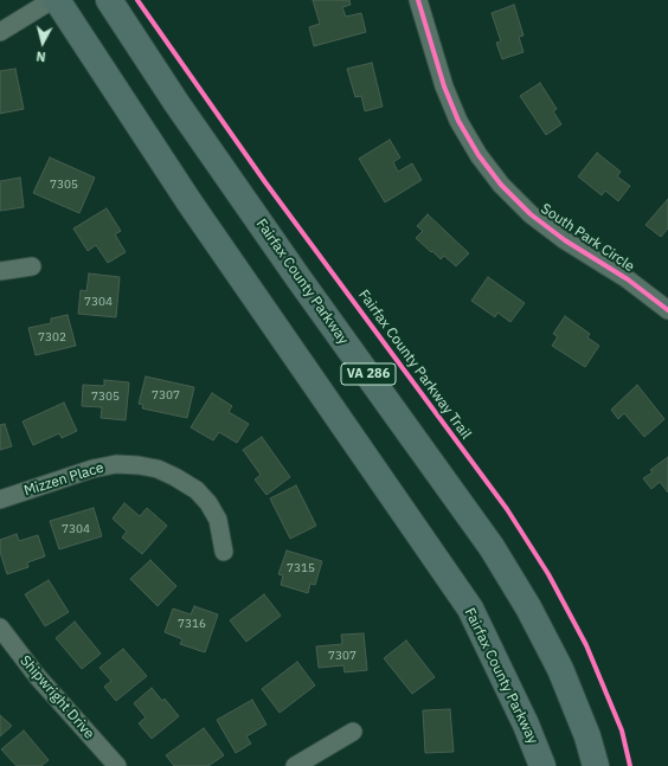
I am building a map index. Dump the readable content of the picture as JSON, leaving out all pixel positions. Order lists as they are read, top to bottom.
{
  "streets": {
    "highway": ["Fairfax County Parkway", "VA 286"],
    "street": ["South Park Circle", "Mizzen Place", "Shipwright Drive"],
    "cycle path": ["Fairfax County Parkway Trail"]
  },
  "house_numbers": [
    "7305",
    "7304",
    "7302",
    "7307",
    "7305",
    "7304",
    "7315",
    "7316",
    "7307"
  ],
  "north": "bottom"
}
